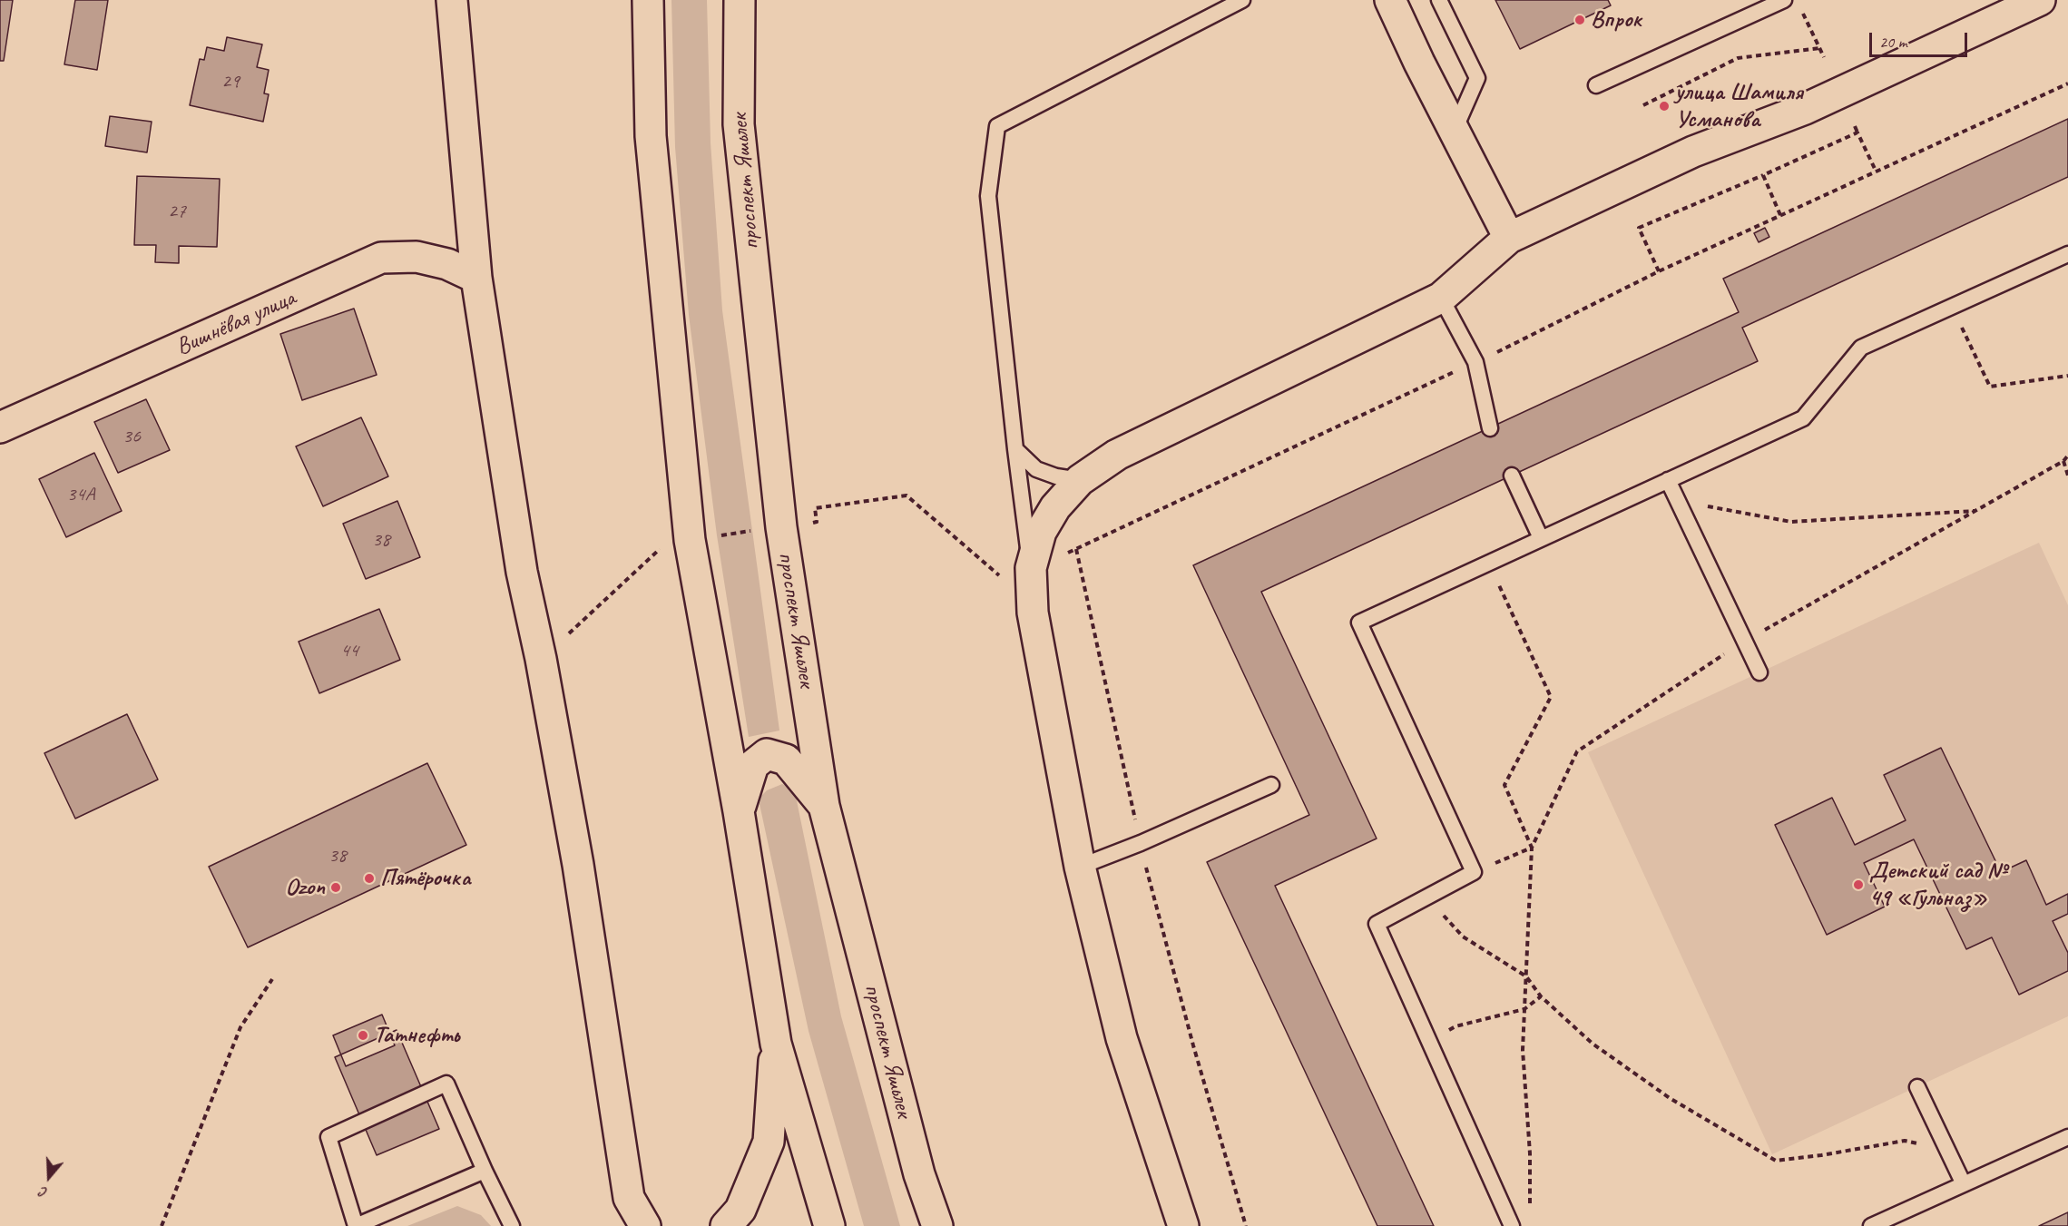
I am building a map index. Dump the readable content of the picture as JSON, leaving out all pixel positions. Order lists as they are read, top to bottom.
{
  "streets": {
    "street": ["проспект Яшьлек", "Вишнёвая улица"]
  },
  "places": [
    "Впрок",
    "улица Шамиля Усманова",
    "Пятёрочка",
    "Детский сад № 49 «Гульназ»",
    "Ozon",
    "Татнефть"
  ],
  "house_numbers": [
    "29",
    "27",
    "36",
    "34А",
    "38",
    "44",
    "38"
  ],
  "scale_bar": "20 m",
  "north": "bottom"
}
